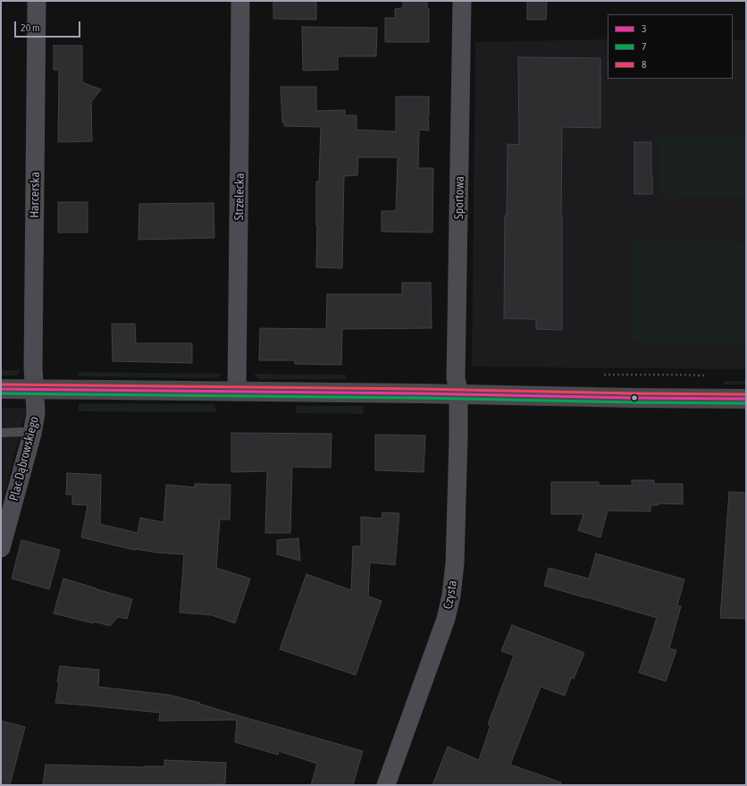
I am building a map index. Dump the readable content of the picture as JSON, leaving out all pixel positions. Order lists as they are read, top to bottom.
{
  "streets": {
    "street": [
      "Harcerska",
      "Strzelecka",
      "Sportowa",
      "Plac Dąbrowskiego",
      "Czysta"
    ]
  },
  "crossings": [
    ["Harcerska", "Plac Dąbrowskiego"],
    ["Sportowa", "Czysta"]
  ],
  "lines": ["transit line 8", "transit line 3", "transit line 7"],
  "legend": ["3", "7", "8"],
  "scale_bar": "20 m"
}
